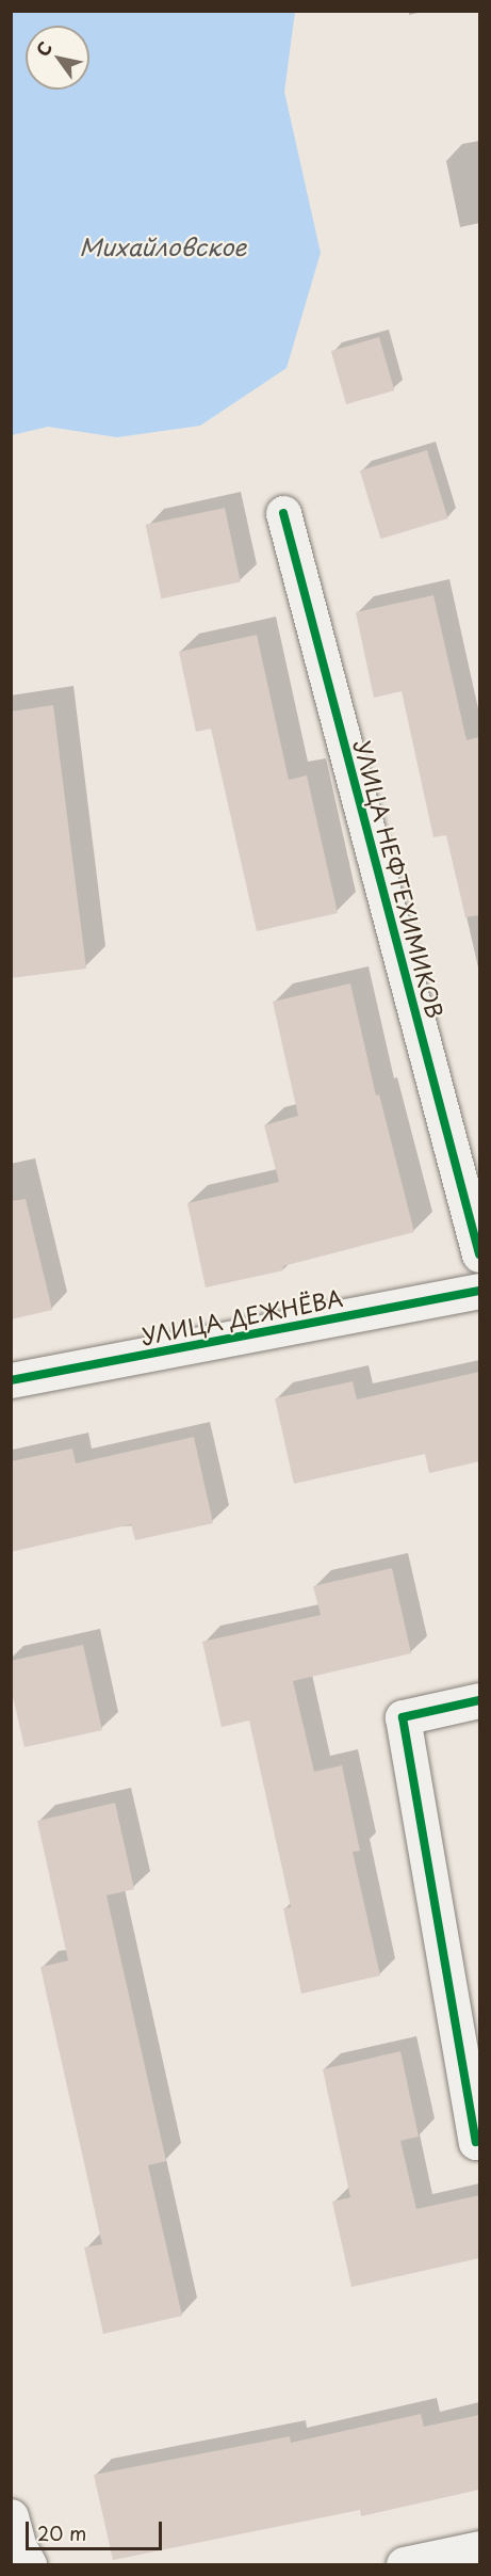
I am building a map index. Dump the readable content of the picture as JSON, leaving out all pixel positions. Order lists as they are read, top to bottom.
{
  "streets": {
    "street": ["УЛИЦА НЕФТЕХИМИКОВ", "УЛИЦА ДЕЖНЁВА"]
  },
  "water": ["Михайловское"],
  "scale_bar": "20 m",
  "north": "top left"
}
